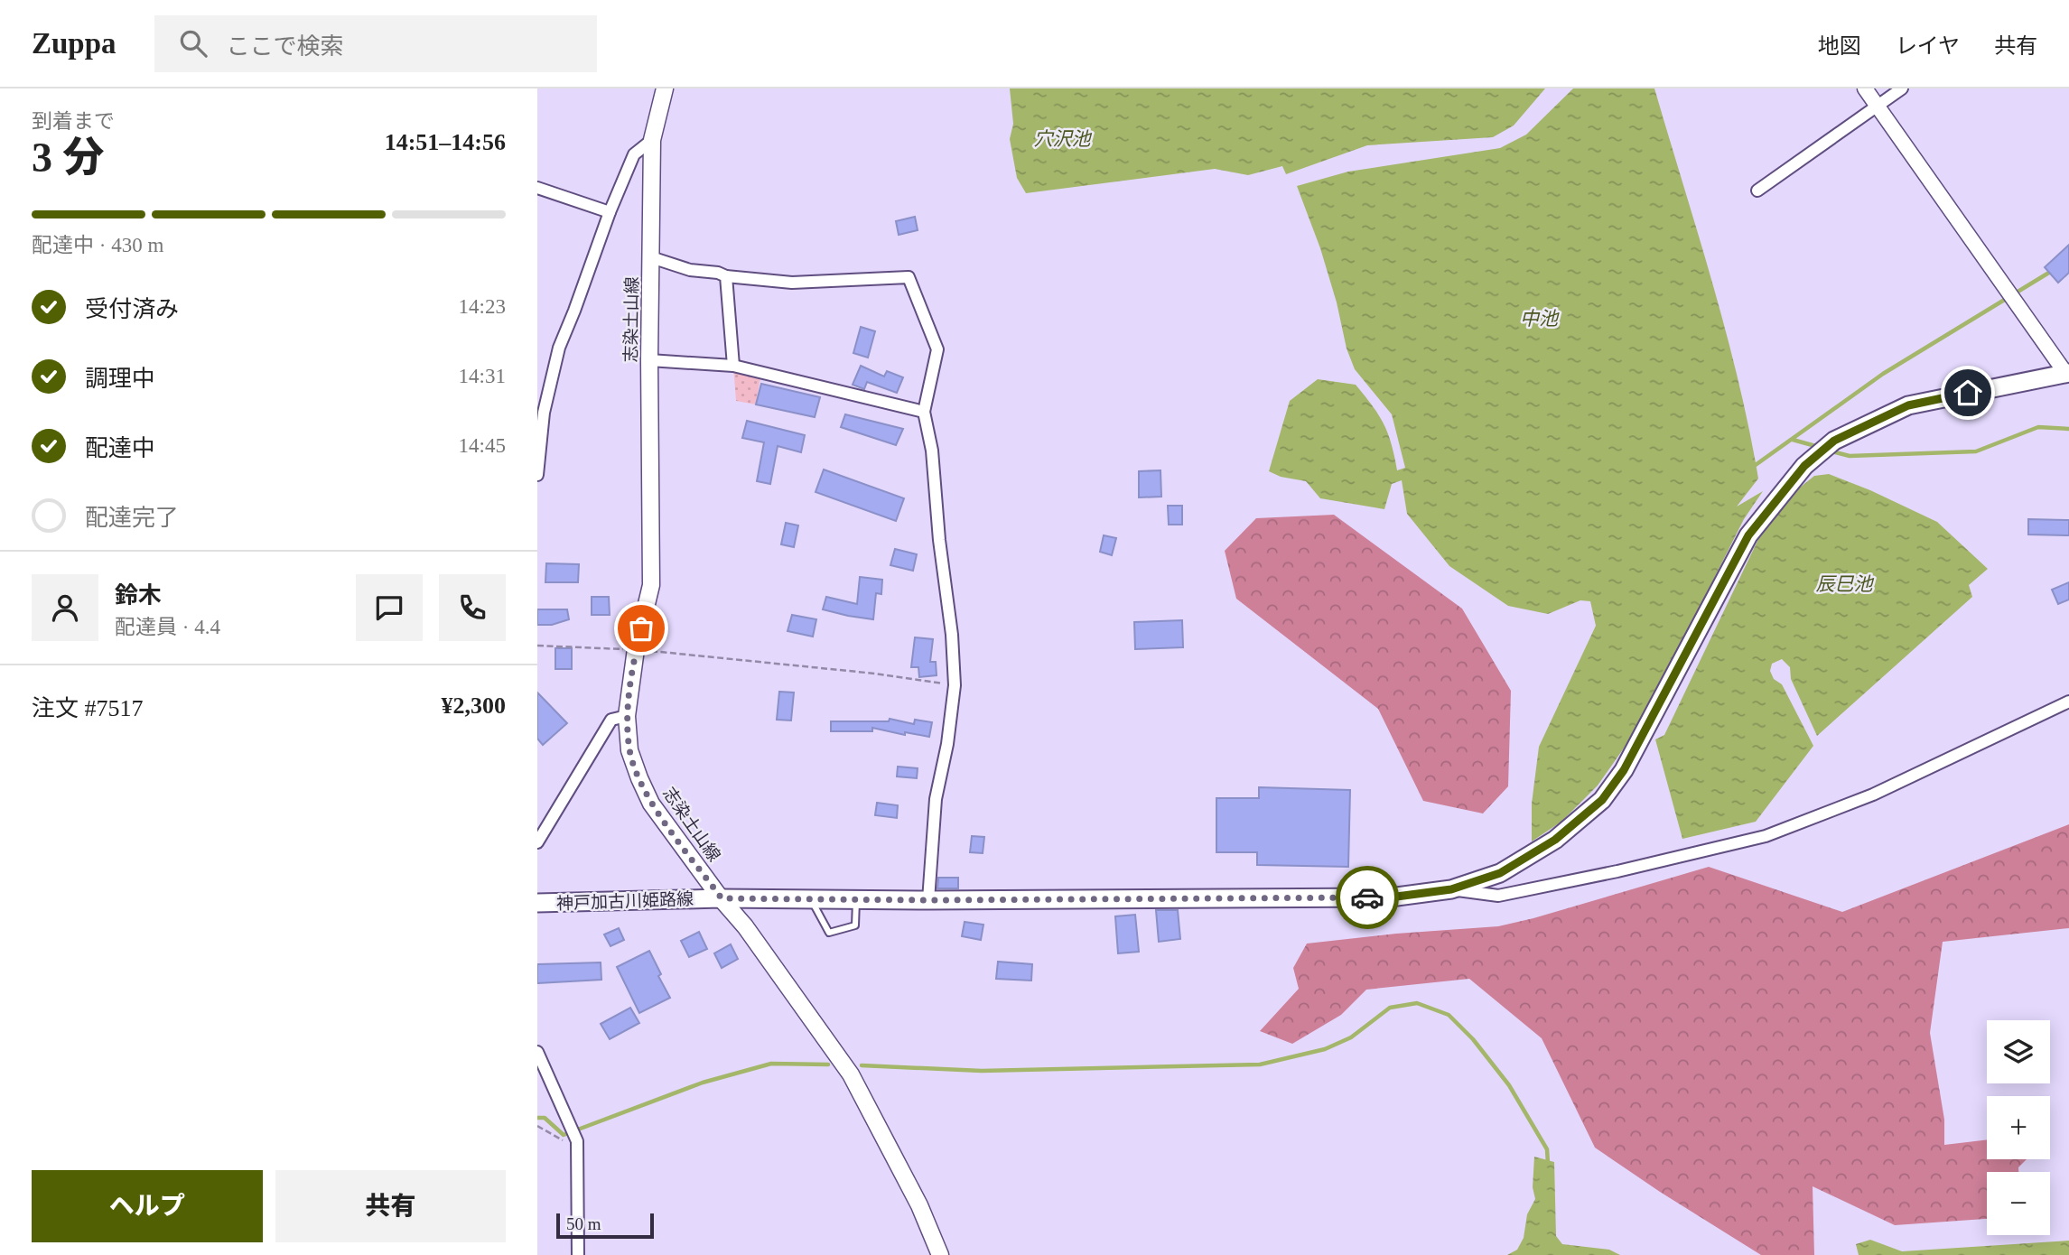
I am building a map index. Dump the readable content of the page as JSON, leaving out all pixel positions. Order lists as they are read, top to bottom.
{
  "streets": {
    "main road": ["志染土山線", "神戸加古川姫路線"]
  },
  "crossings": [
    ["志染土山線", "神戸加古川姫路線"]
  ],
  "water": ["穴沢池", "中池", "辰巳池"],
  "scale_bar": "50 m",
  "page": {
    "header": "Zuppa",
    "search": "ここで検索",
    "nav": ["地図", "レイヤ", "共有"],
    "heading": ["3 分", "到着まで", "14:51–14:56"],
    "panel": [
      "鈴木",
      "配達員 · 4.4",
      "注文 #7517",
      "¥2,300"
    ],
    "bar": "配達中 · 430 m",
    "list": [
      ["受付済み", "14:23"],
      ["調理中", "14:31"],
      ["配達中", "14:45"],
      "配達完了"
    ],
    "map_buttons": ["+", "−"],
    "buttons": ["ヘルプ", "共有"],
    "scale": "50 m"
  }
}
